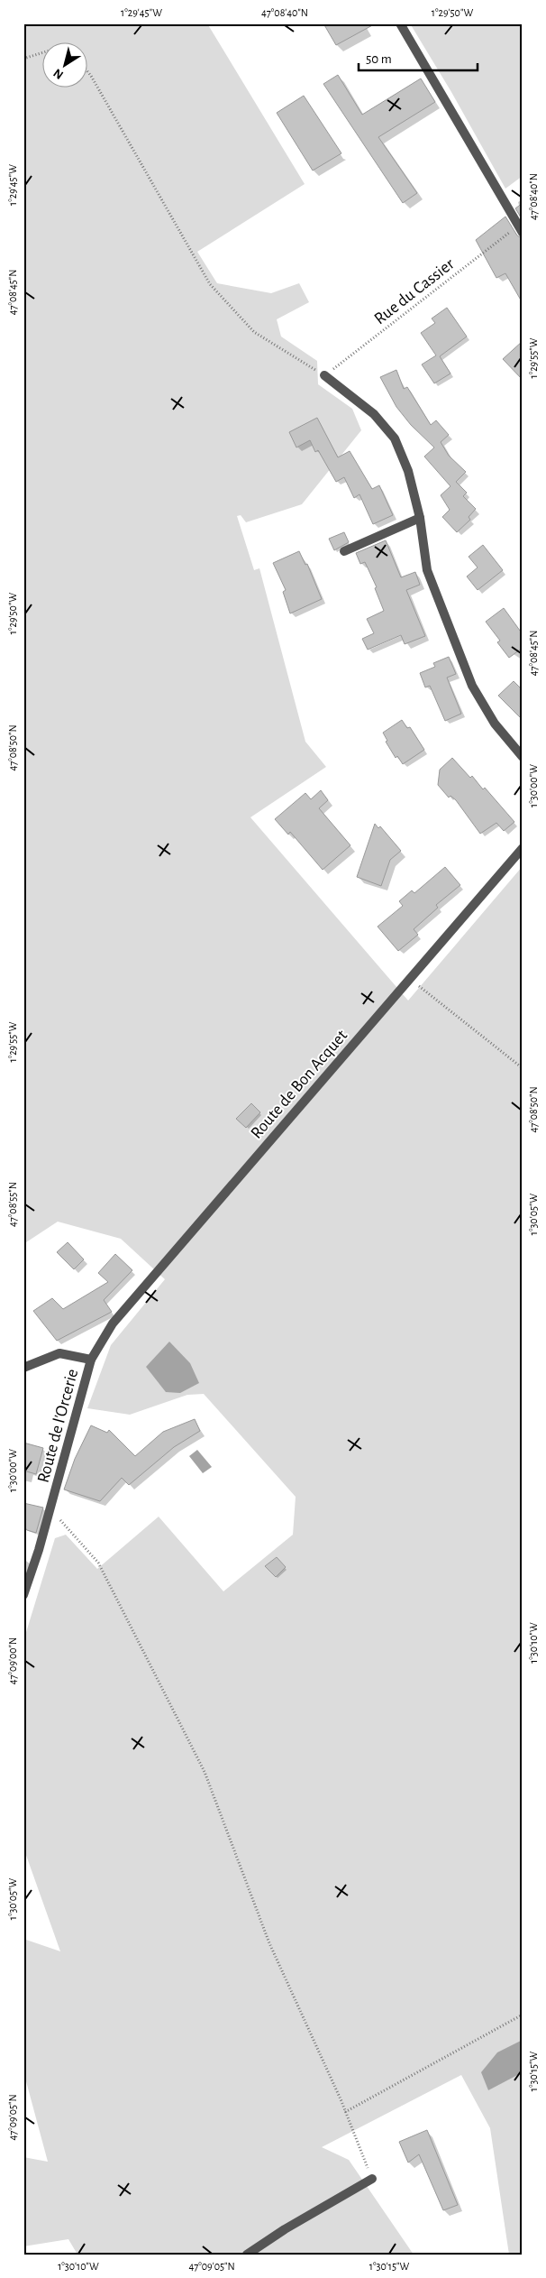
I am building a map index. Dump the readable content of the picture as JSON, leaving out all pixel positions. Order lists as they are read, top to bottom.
{
  "streets": {
    "street": ["Route de Bon Acquet", "Route de l'Orcerie"],
    "path": ["Rue du Cassier"]
  },
  "crossings": [
    ["Route de Bon Acquet", "Route de l'Orcerie"]
  ],
  "scale_bar": "50 m",
  "north": "bottom left",
  "coordinates": [
    "1°29'45\"W",
    "47°08'40\"N",
    "1°29'50\"W",
    "47°08'45\"N",
    "1°29'55\"W",
    "47°08'50\"N",
    "1°30'00\"W",
    "47°08'55\"N",
    "1°30'05\"W",
    "1°30'10\"W",
    "47°09'00\"N",
    "1°30'15\"W",
    "47°09'05\"N"
  ]
}
